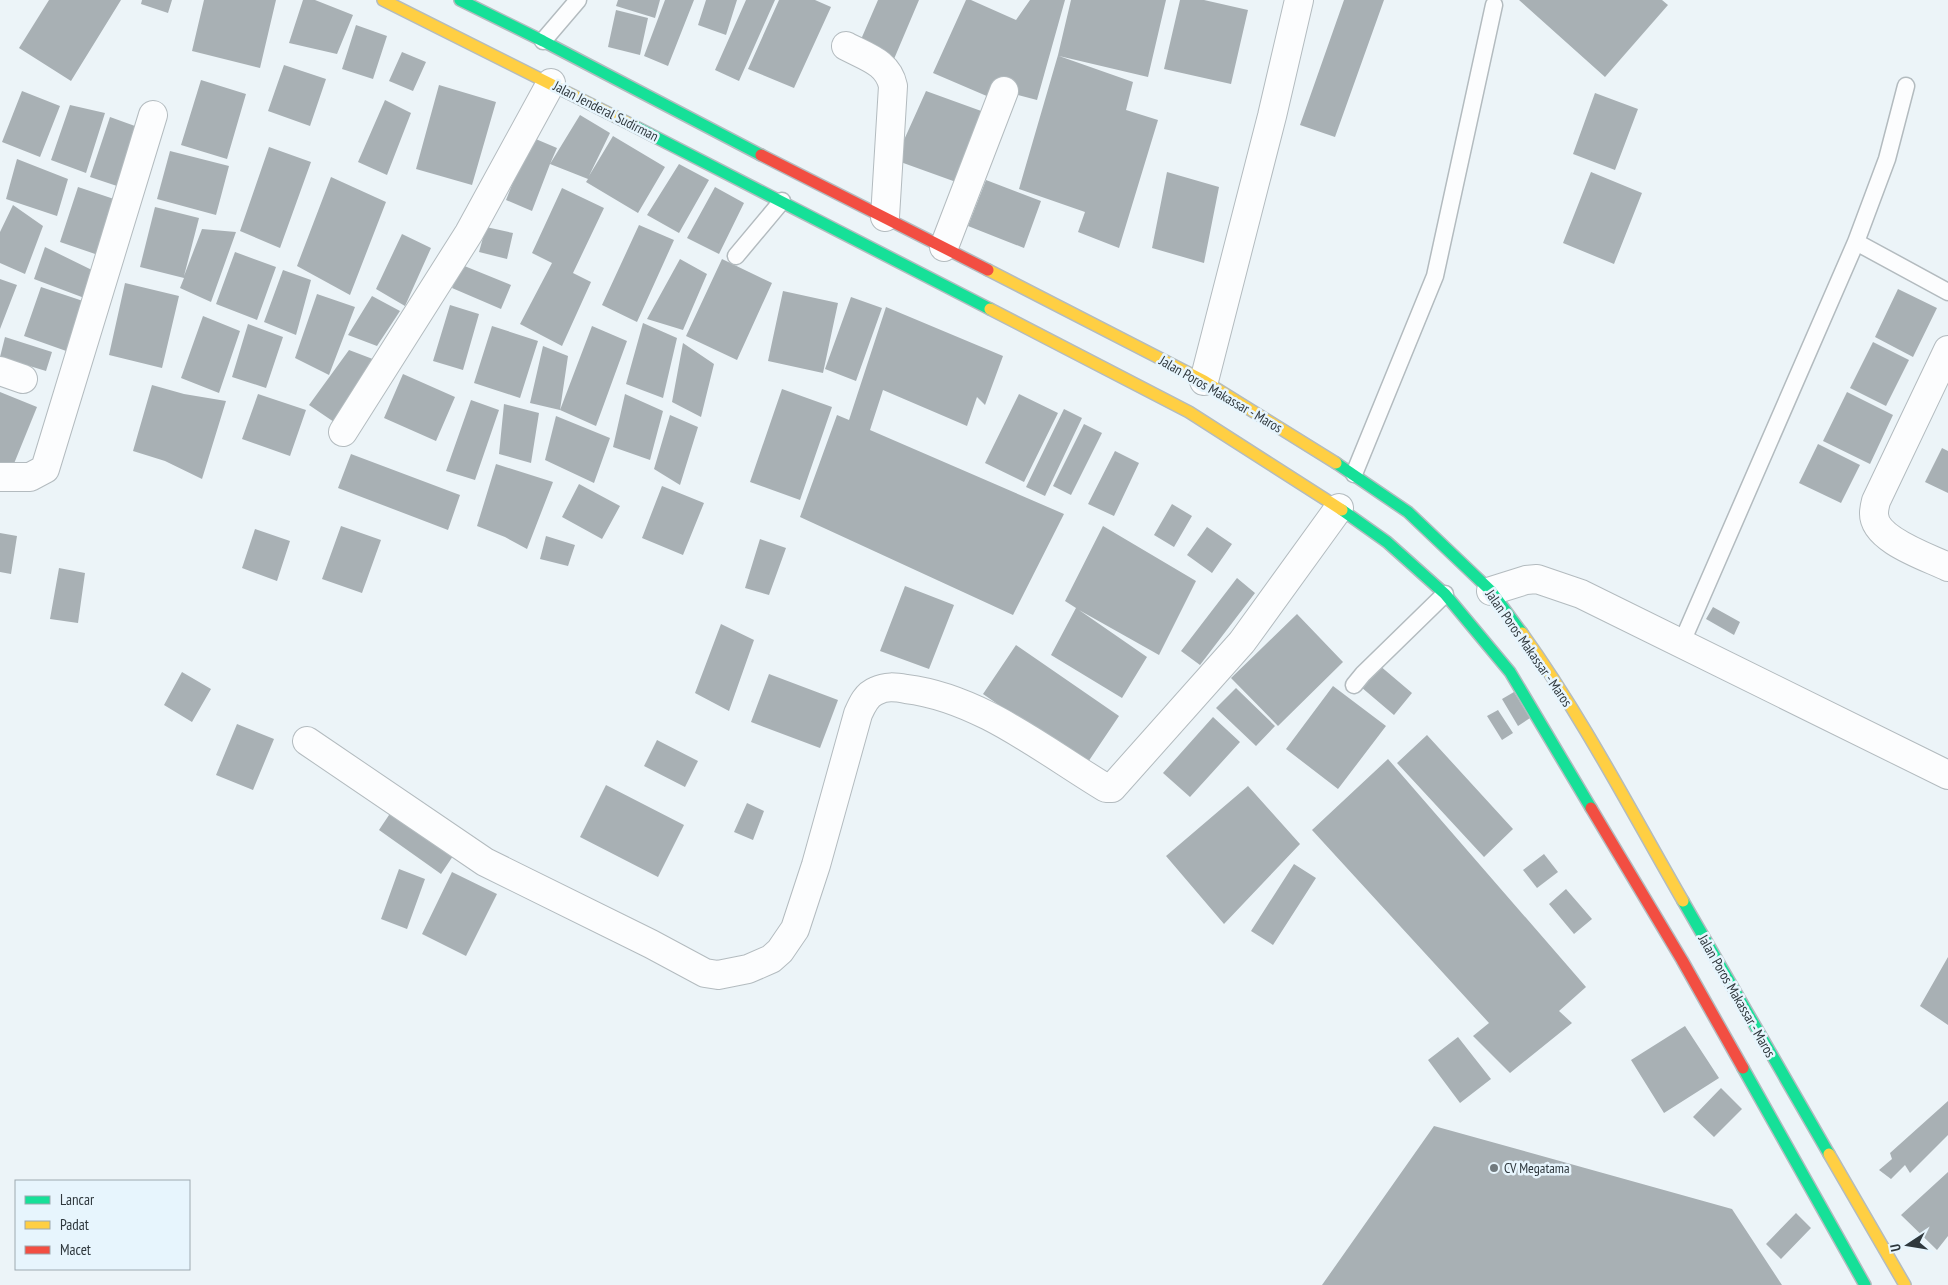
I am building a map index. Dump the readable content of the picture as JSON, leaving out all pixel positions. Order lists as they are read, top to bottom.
{
  "streets": {
    "highway": ["Jalan Jenderal Sudirman", "Jalan Poros Makassar - Maros"]
  },
  "places": ["CV Megatama"],
  "legend": ["Lancar", "Padat", "Macet"],
  "north": "left"
}
